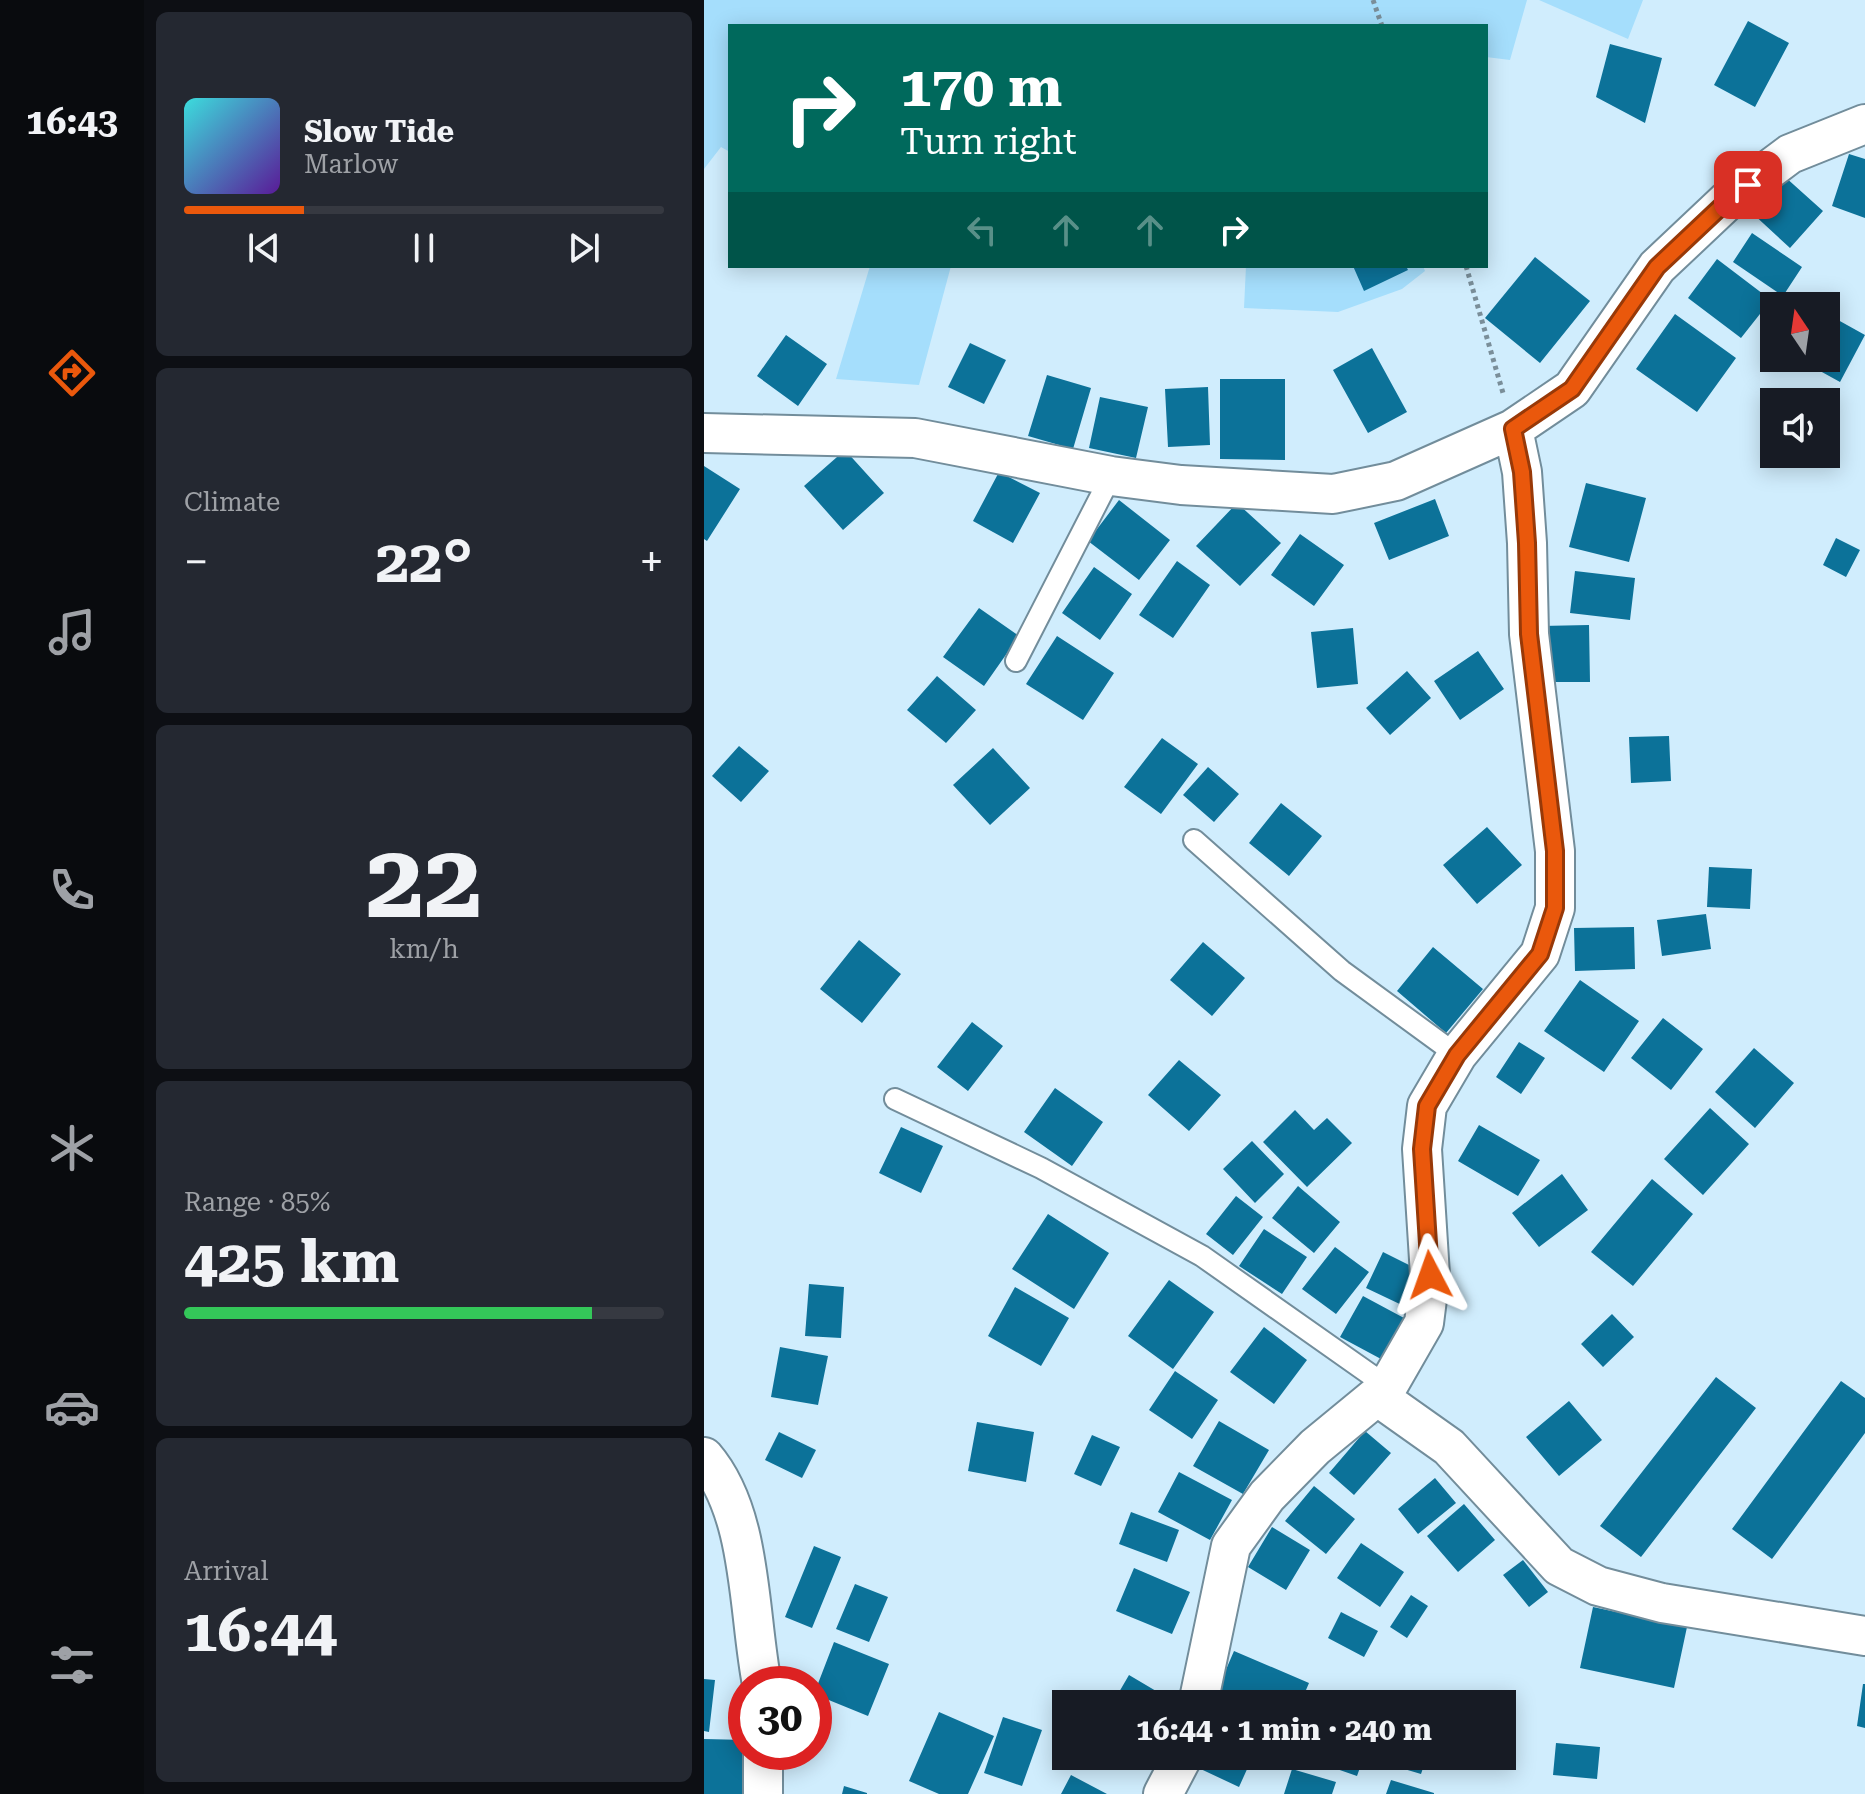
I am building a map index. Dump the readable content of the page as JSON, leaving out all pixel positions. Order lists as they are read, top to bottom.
{
  "north": "top",
  "page": {
    "tabs": "16:43",
    "turn": ["170 m", "Turn right"],
    "song": ["Slow Tide", "Marlow"],
    "tile": [
      "Climate",
      ["22", "km/h"],
      ["Range · 85%", "425 km"],
      ["Arrival", "16:44"]
    ],
    "heat": ["−", "22°", "+"],
    "limit": "30",
    "trip": "16:44 · 1 min · 240 m"
  }
}
